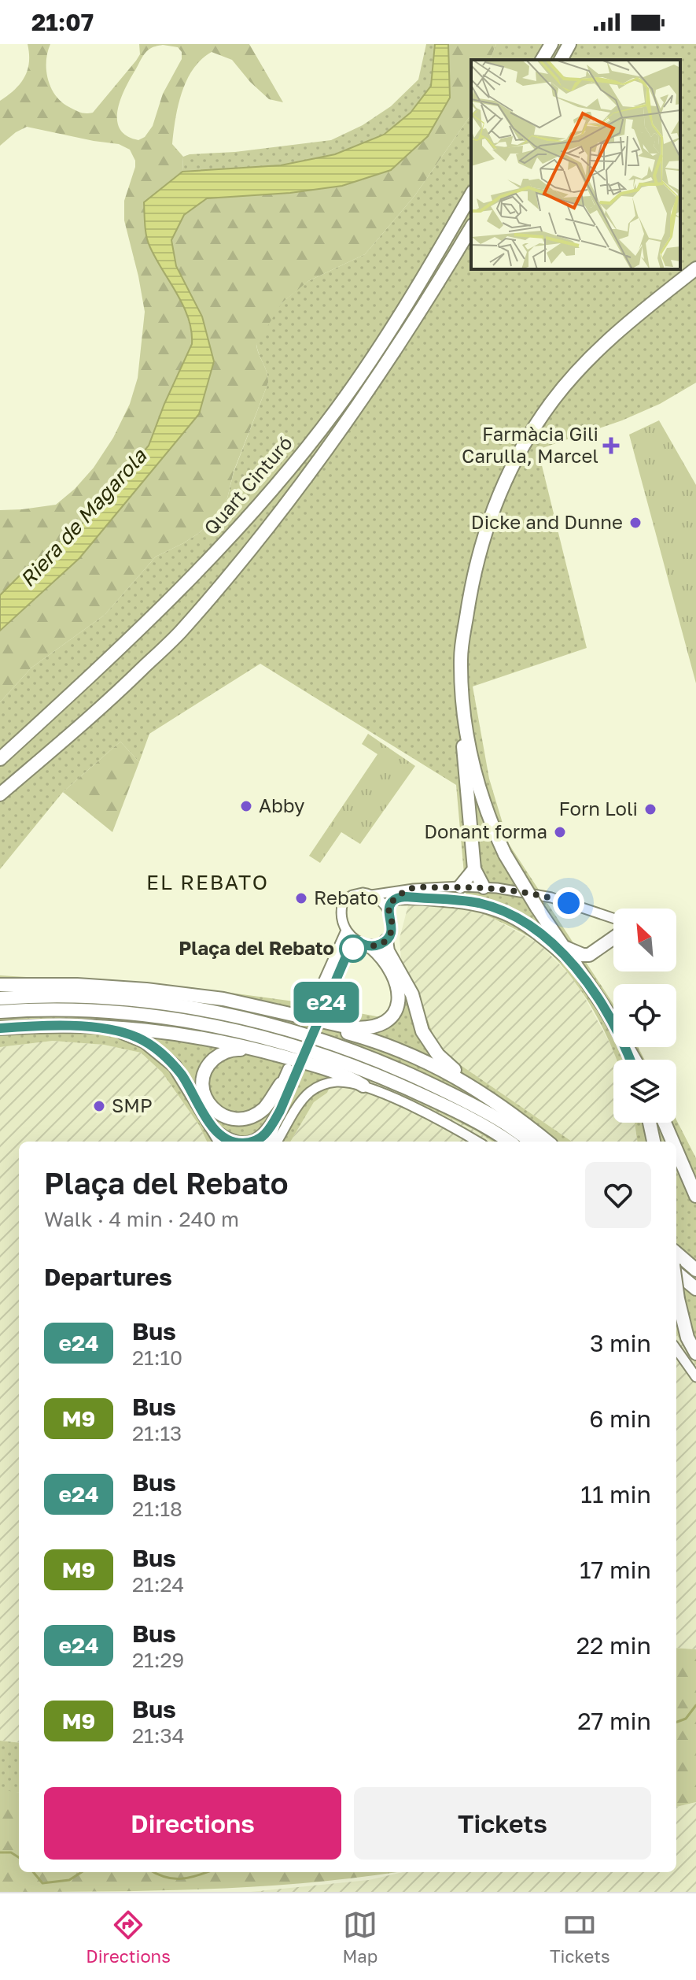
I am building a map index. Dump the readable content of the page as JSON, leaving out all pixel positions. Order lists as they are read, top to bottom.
{
  "streets": {
    "highway": ["Quart Cinturó"]
  },
  "districts": ["EL REBATO"],
  "water": ["Riera de Magarola"],
  "places": {
    "health": ["Farmàcia Gili Carulla, Marcel"],
    "other": [
      "Dicke and Dunne",
      "Abby",
      "Forn Loli",
      "Donant forma",
      "Rebato",
      "Plaça del Rebato",
      "SMP"
    ]
  },
  "lines": ["bus line e24"],
  "north": "top left",
  "page": {
    "status": "21:07",
    "on_map": "e24",
    "heading": [
      ["Plaça del Rebato", "Walk · 4 min · 240 m"],
      "Departures"
    ],
    "list": [
      {
        "mark": "e24",
        "name": "Bus",
        "note": "21:10",
        "value": "3 min"
      },
      {
        "mark": "M9",
        "name": "Bus",
        "note": "21:13",
        "value": "6 min"
      },
      {
        "mark": "e24",
        "name": "Bus",
        "note": "21:18",
        "value": "11 min"
      },
      {
        "mark": "M9",
        "name": "Bus",
        "note": "21:24",
        "value": "17 min"
      },
      {
        "mark": "e24",
        "name": "Bus",
        "note": "21:29",
        "value": "22 min"
      },
      {
        "mark": "M9",
        "name": "Bus",
        "note": "21:34",
        "value": "27 min"
      }
    ],
    "buttons": ["Directions", "Tickets"],
    "tabs": ["Directions", "Map", "Tickets"]
  }
}
